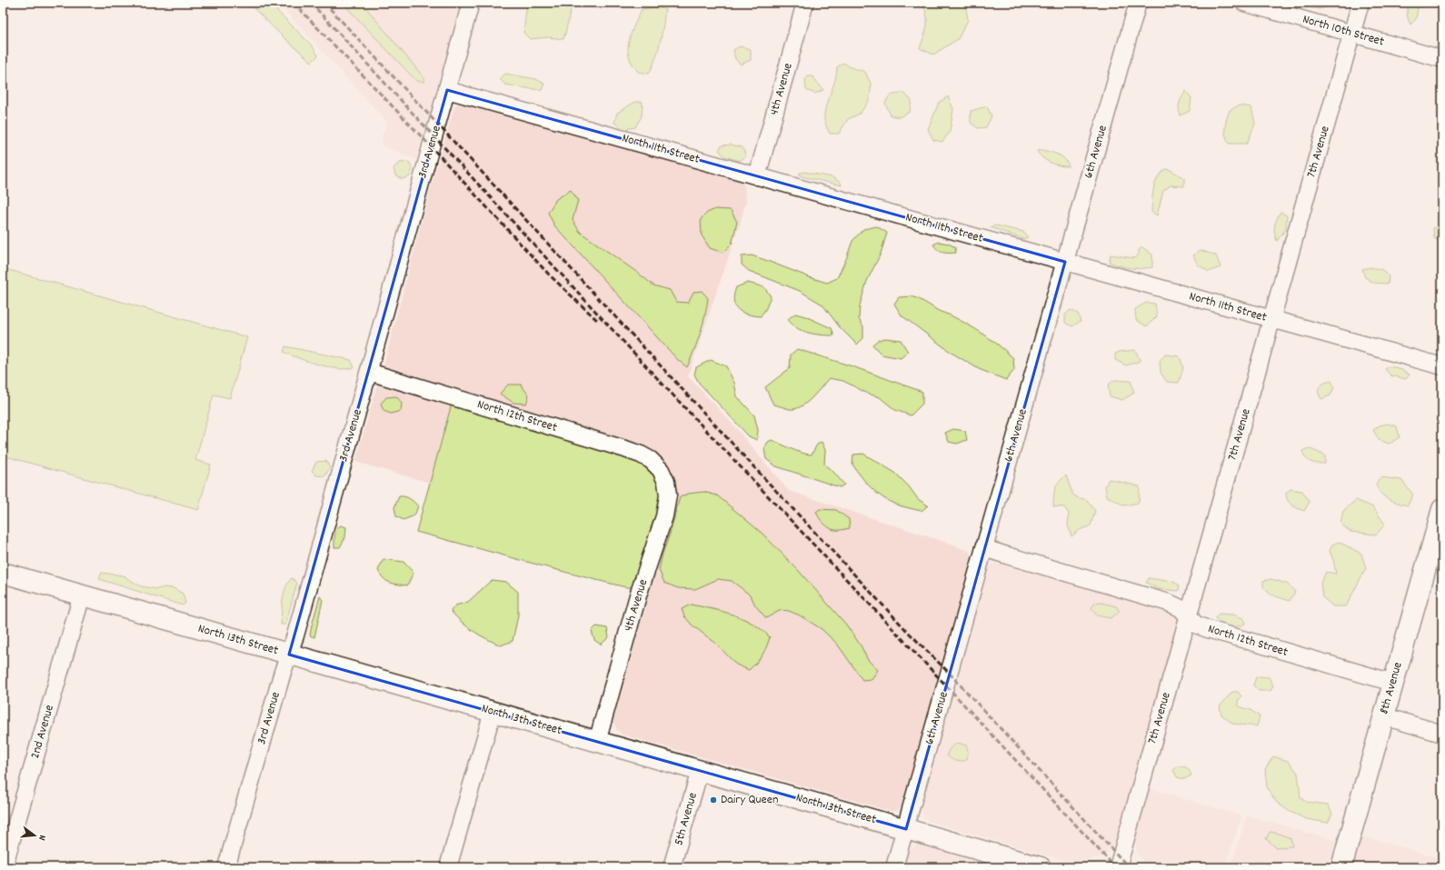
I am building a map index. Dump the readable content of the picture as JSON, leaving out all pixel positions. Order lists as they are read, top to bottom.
{
  "streets": {
    "main road": ["North 13th Street", "8th Avenue"],
    "street": [
      "North 10th Street",
      "4th Avenue",
      "North 11th Street",
      "3rd Avenue",
      "6th Avenue",
      "7th Avenue",
      "North 12th Street",
      "2nd Avenue",
      "5th Avenue"
    ]
  },
  "crossings": [
    ["North 10th Street", "7th Avenue"],
    ["4th Avenue", "North 11th Street"],
    ["4th Avenue", "North 12th Street"],
    ["4th Avenue", "North 13th Street"],
    ["North 11th Street", "3rd Avenue"],
    ["North 11th Street", "6th Avenue"],
    ["North 11th Street", "7th Avenue"],
    ["3rd Avenue", "North 12th Street"],
    ["3rd Avenue", "North 13th Street"],
    ["6th Avenue", "North 12th Street"],
    ["6th Avenue", "North 13th Street"],
    ["7th Avenue", "North 12th Street"],
    ["North 12th Street", "8th Avenue"],
    ["North 13th Street", "2nd Avenue"],
    ["North 13th Street", "5th Avenue"]
  ],
  "places": ["Dairy Queen"],
  "north": "right"
}
